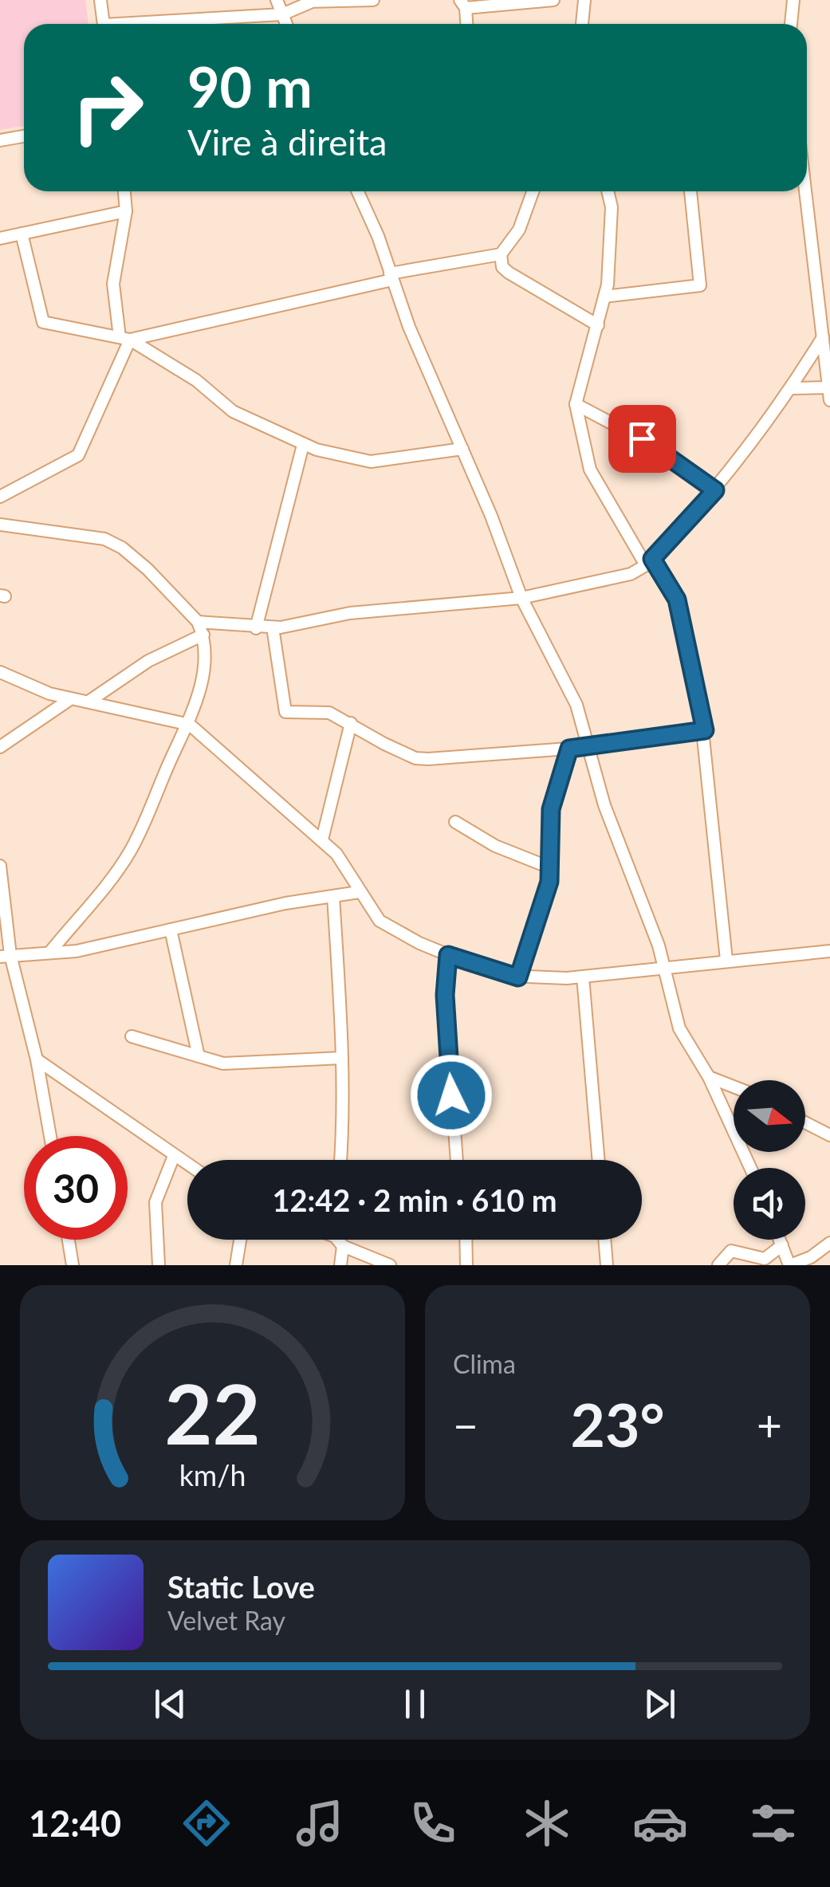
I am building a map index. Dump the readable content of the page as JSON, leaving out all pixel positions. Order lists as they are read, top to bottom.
{
  "north": "right",
  "page": {
    "turn": ["90 m", "Vire à direita"],
    "limit": "30",
    "trip": "12:42 · 2 min · 610 m",
    "tile": "Clima",
    "heat": ["−", "23°", "+"],
    "song": ["Static Love", "Velvet Ray"],
    "tabs": "12:40",
    "gauge": ["22", "km/h"]
  }
}
